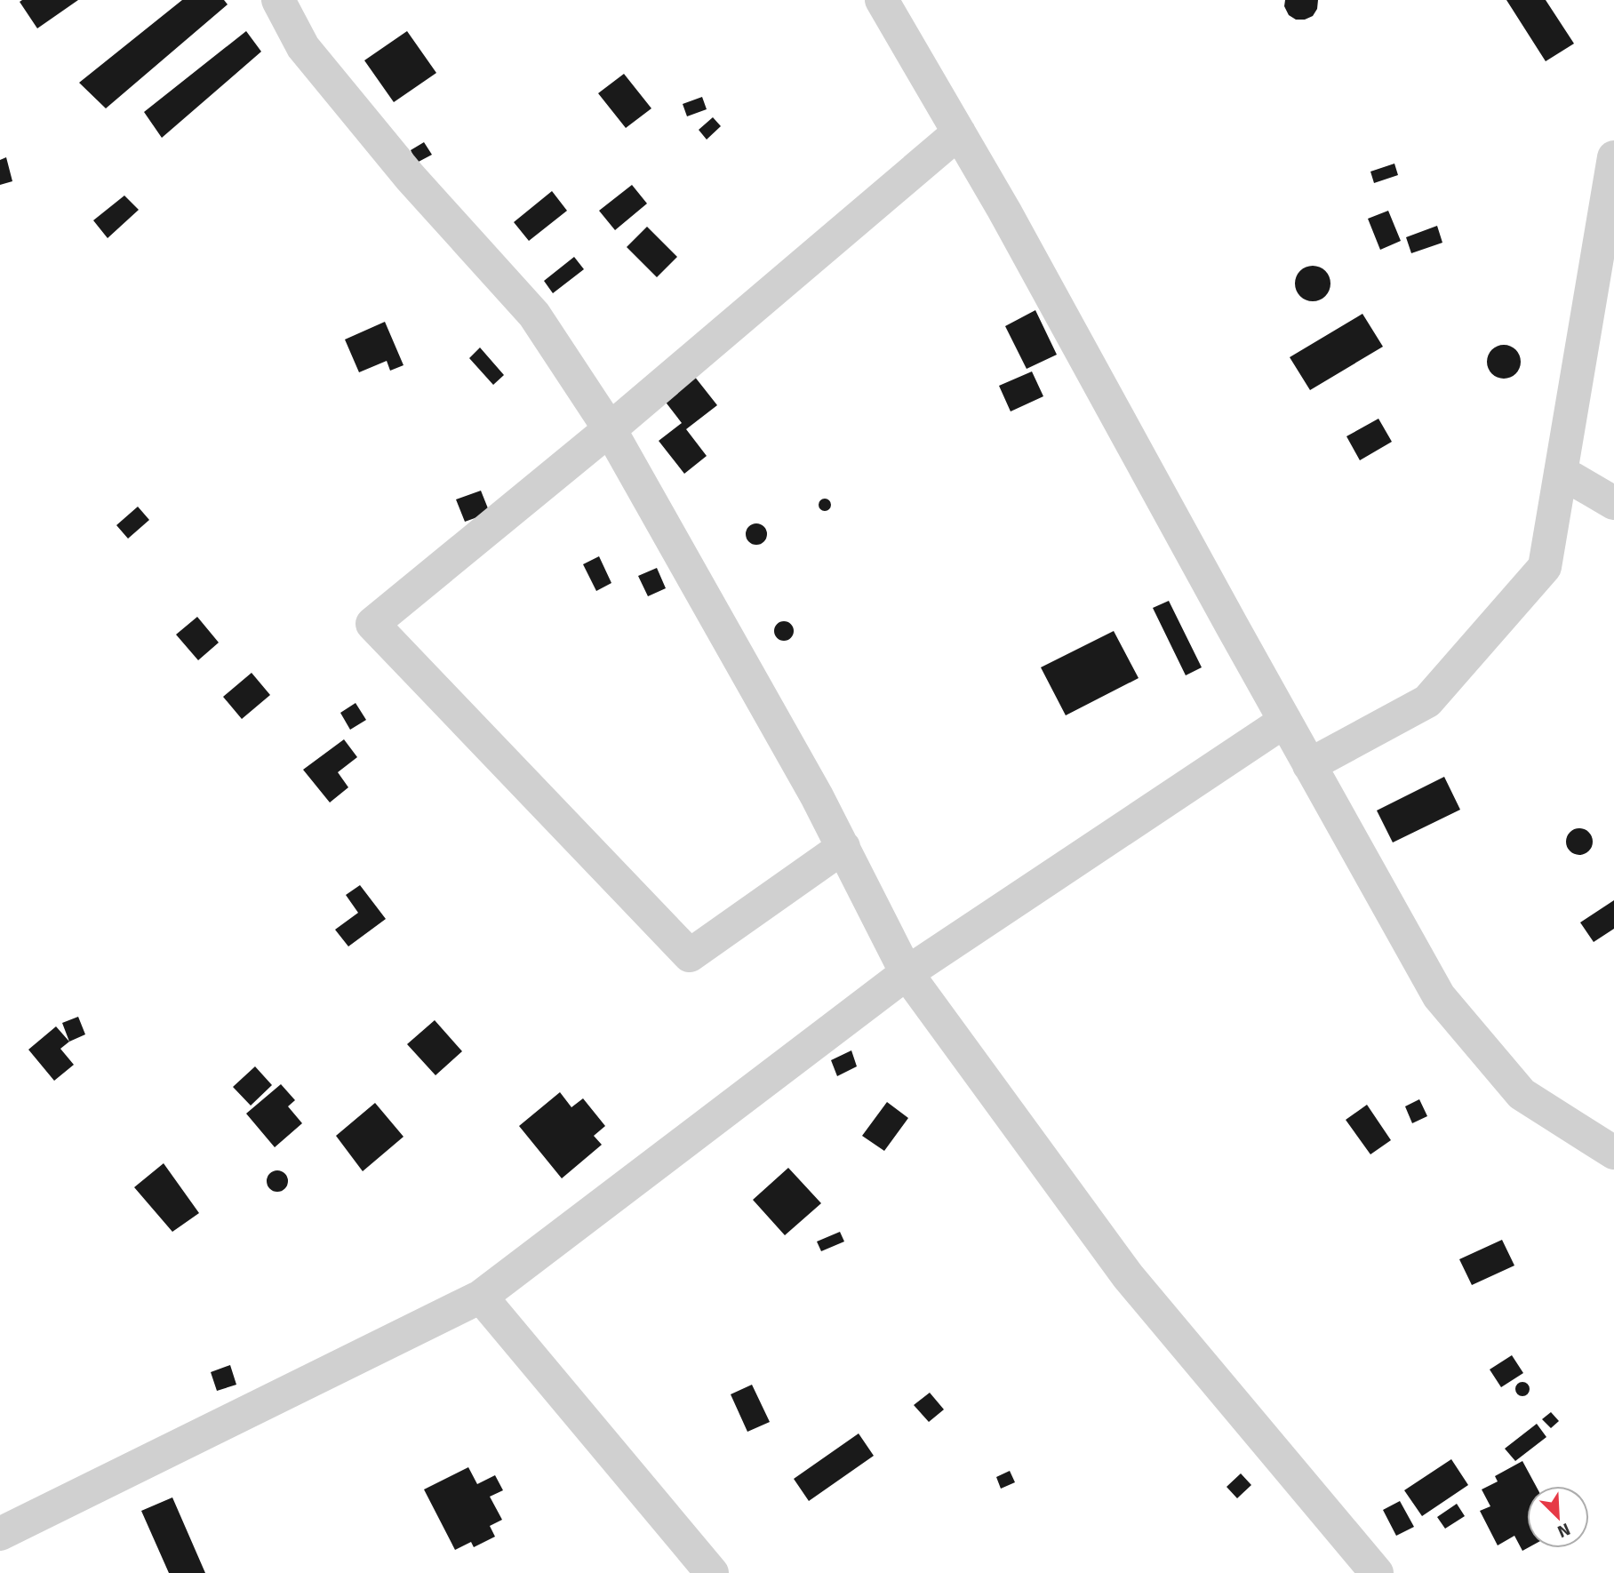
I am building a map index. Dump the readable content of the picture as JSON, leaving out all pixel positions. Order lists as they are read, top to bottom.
{
  "north": "bottom right"
}
